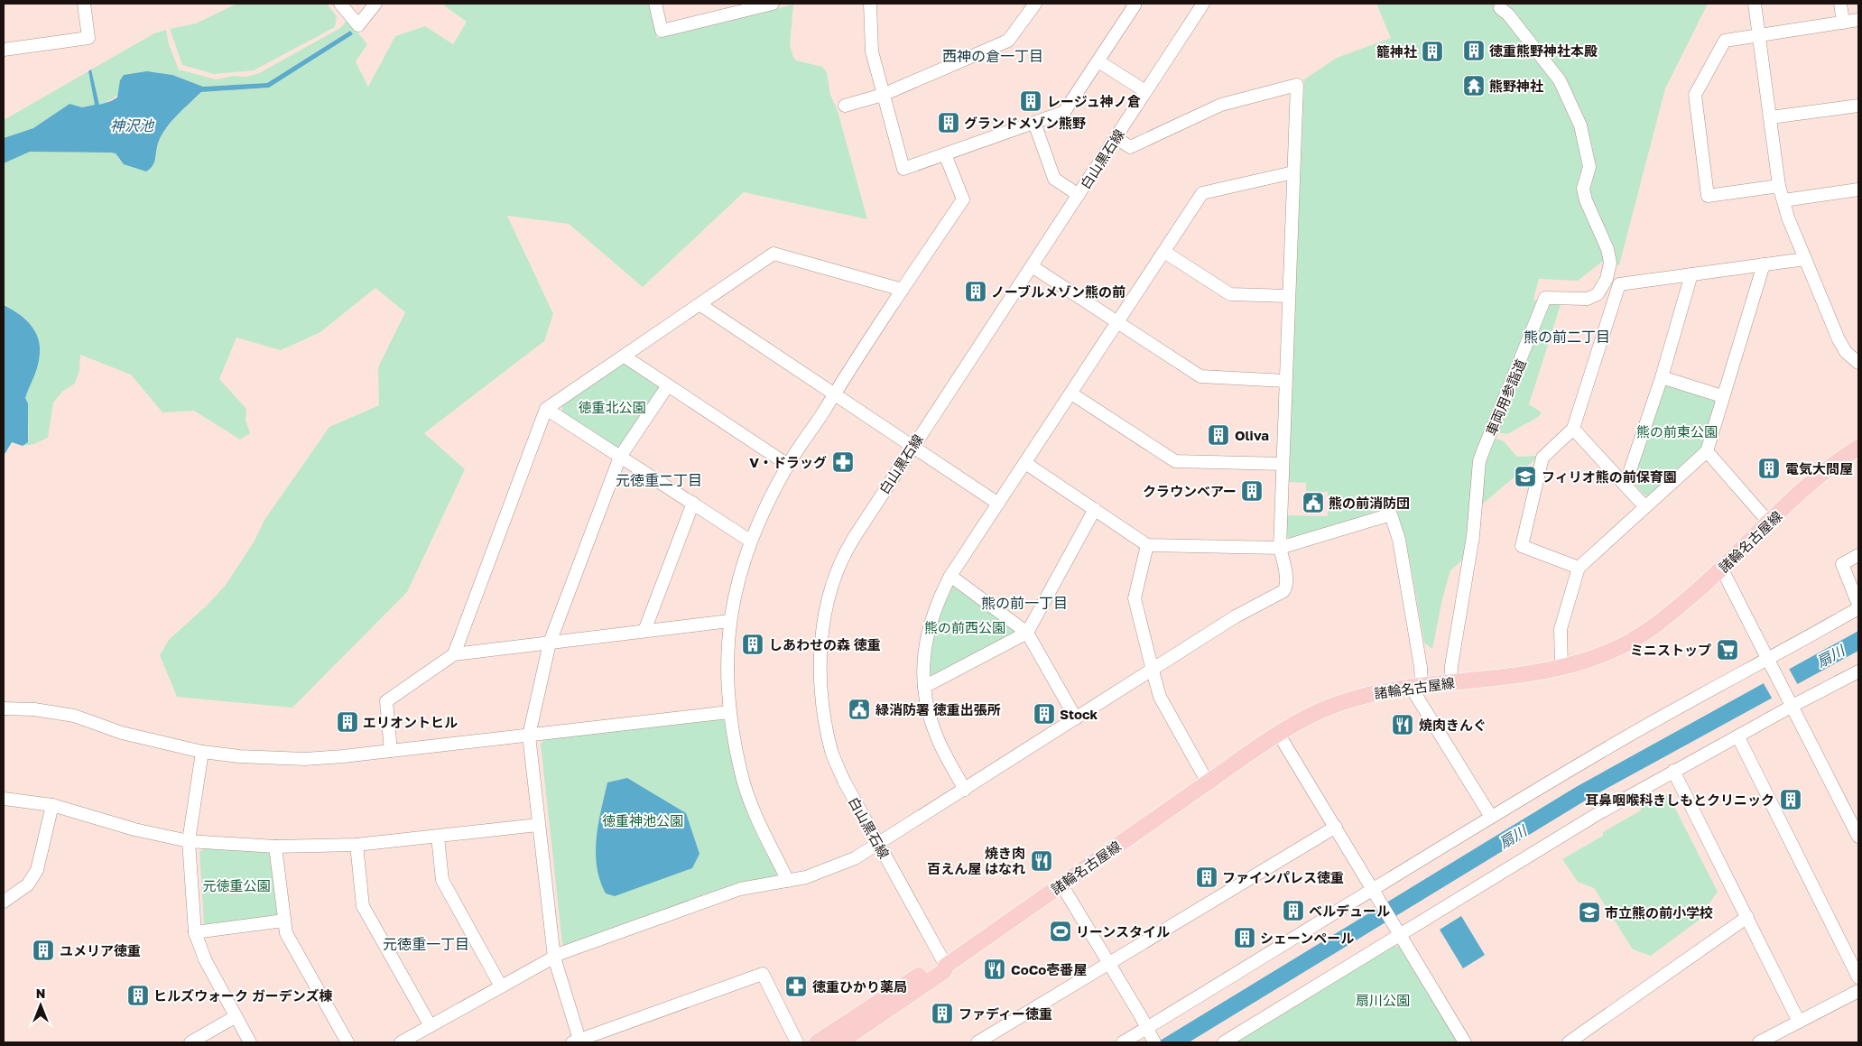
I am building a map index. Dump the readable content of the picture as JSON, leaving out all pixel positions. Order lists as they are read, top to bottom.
{
  "streets": {
    "main road": ["諸輪名古屋線"],
    "street": ["白山黒石線", "車両用参詣道"]
  },
  "crossings": [
    ["白山黒石線", "諸輪名古屋線"],
    ["車両用参詣道", "諸輪名古屋線"]
  ],
  "districts": [
    "西神の倉一丁目",
    "熊の前二丁目",
    "元徳重二丁目",
    "熊の前一丁目",
    "元徳重一丁目"
  ],
  "water": ["神沢池", "扇川"],
  "parks": [
    "徳重北公園",
    "熊の前東公園",
    "熊の前西公園",
    "徳重神池公園",
    "元徳重公園",
    "扇川公園"
  ],
  "places": {
    "building": [
      "徳重熊野神社本殿",
      "籠神社",
      "レージュ神ノ倉",
      "グランドメゾン熊野",
      "ノーブルメゾン熊の前",
      "Oliva",
      "電気大問屋",
      "クラウンベアー",
      "しあわせの森 徳重",
      "Stock",
      "エリオントヒル",
      "耳鼻咽喉科きしもとクリニック",
      "ファインパレス徳重",
      "ベルデュール",
      "シェーンペール",
      "ユメリア徳重",
      "ヒルズウォーク ガーデンズ棟",
      "ファディー徳重"
    ],
    "temple": ["熊野神社"],
    "pharmacy": ["V・ドラッグ", "徳重ひかり薬局"],
    "school or university": ["フィリオ熊の前保育園", "市立熊の前小学校"],
    "public building": ["熊の前消防団", "緑消防署 徳重出張所"],
    "supermarket": ["ミニストップ"],
    "restaurant": ["焼肉きんぐ", "焼き肉 百えん屋 はなれ", "CoCo壱番屋"],
    "sports": ["リーンスタイル"]
  },
  "north": "top"
}
